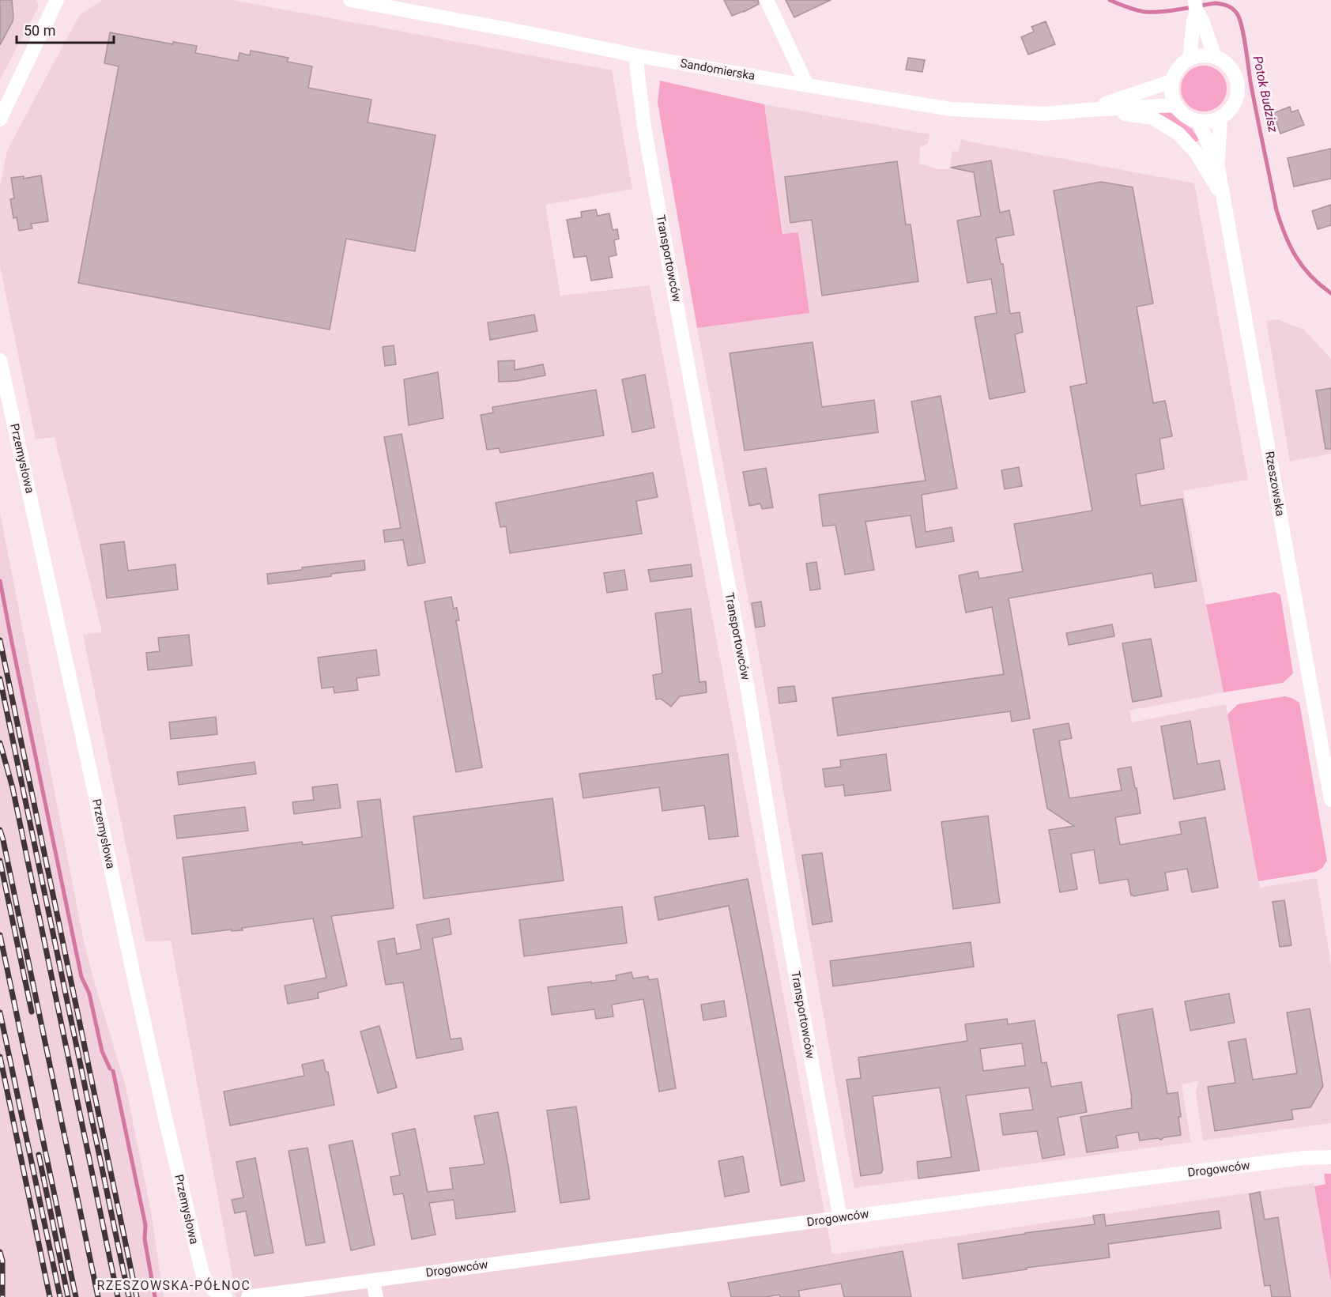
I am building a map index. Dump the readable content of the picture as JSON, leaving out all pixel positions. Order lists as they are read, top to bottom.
{
  "streets": {
    "street": [
      "Sandomierska",
      "Transportowców",
      "Przemysłowa",
      "Rzeszowska",
      "Drogowców"
    ]
  },
  "crossings": [
    ["Sandomierska", "Transportowców"],
    ["Transportowców", "Drogowców"]
  ],
  "districts": ["RZESZOWSKA-PÓŁNOC"],
  "water": ["Potok Budzisz"],
  "scale_bar": "50 m"
}
